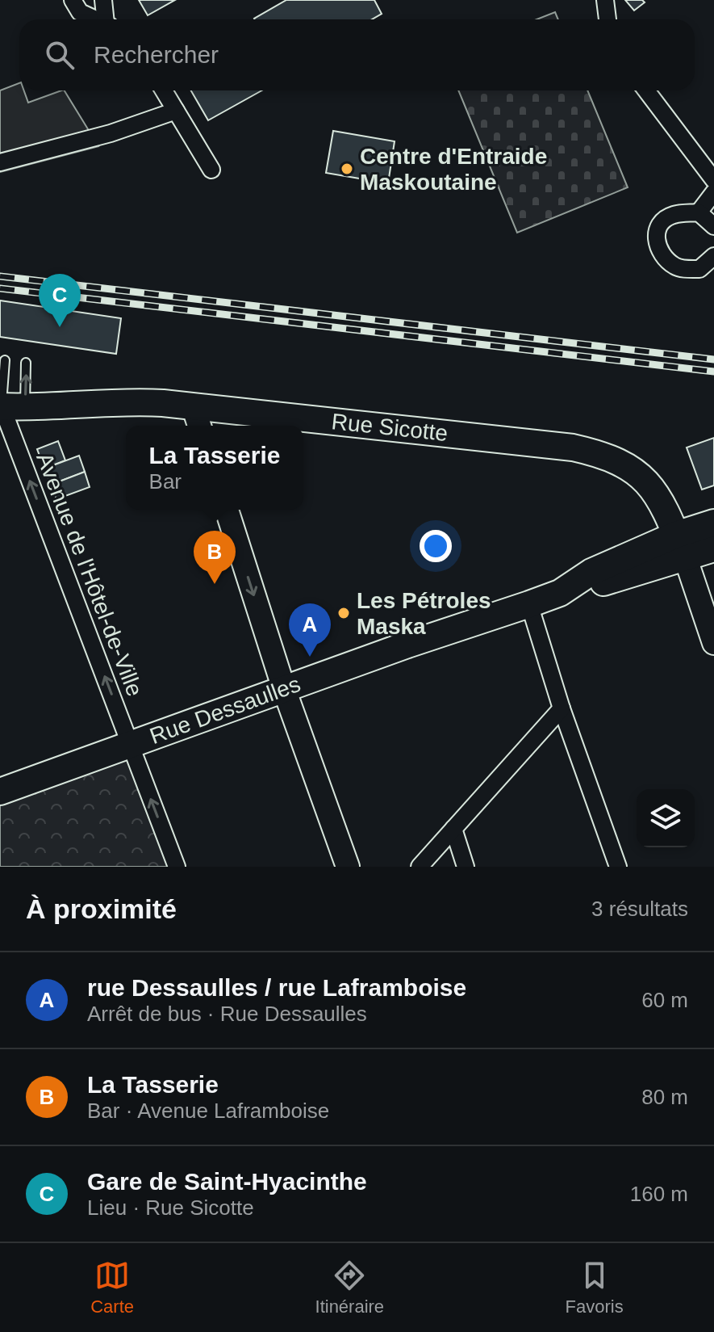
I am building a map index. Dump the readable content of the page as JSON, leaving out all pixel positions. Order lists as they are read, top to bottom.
{
  "streets": {
    "main road": ["Rue Sicotte", "Rue Dessaulles"],
    "street": ["Avenue de l'Hôtel-de-Ville"]
  },
  "crossings": [
    ["Rue Sicotte", "Avenue de l'Hôtel-de-Ville"],
    ["Rue Sicotte", "Rue Dessaulles"],
    ["Avenue de l'Hôtel-de-Ville", "Rue Dessaulles"]
  ],
  "one_way": ["Avenue de l'Hôtel-de-Ville"],
  "places": ["Centre d'Entraide Maskoutaine", "Les Pétroles Maska"],
  "page": {
    "search": "Rechercher",
    "pins": ["C", "B", "A"],
    "popup": ["La Tasserie", "Bar"],
    "heading": ["À proximité", "3 résultats"],
    "list": [
      {
        "mark": "A",
        "name": "rue Dessaulles / rue Laframboise",
        "note": "Arrêt de bus · Rue Dessaulles",
        "value": "60 m"
      },
      {
        "mark": "B",
        "name": "La Tasserie",
        "note": "Bar · Avenue Laframboise",
        "value": "80 m"
      },
      {
        "mark": "C",
        "name": "Gare de Saint-Hyacinthe",
        "note": "Lieu · Rue Sicotte",
        "value": "160 m"
      }
    ],
    "nav": ["Carte", "Itinéraire", "Favoris"]
  }
}
